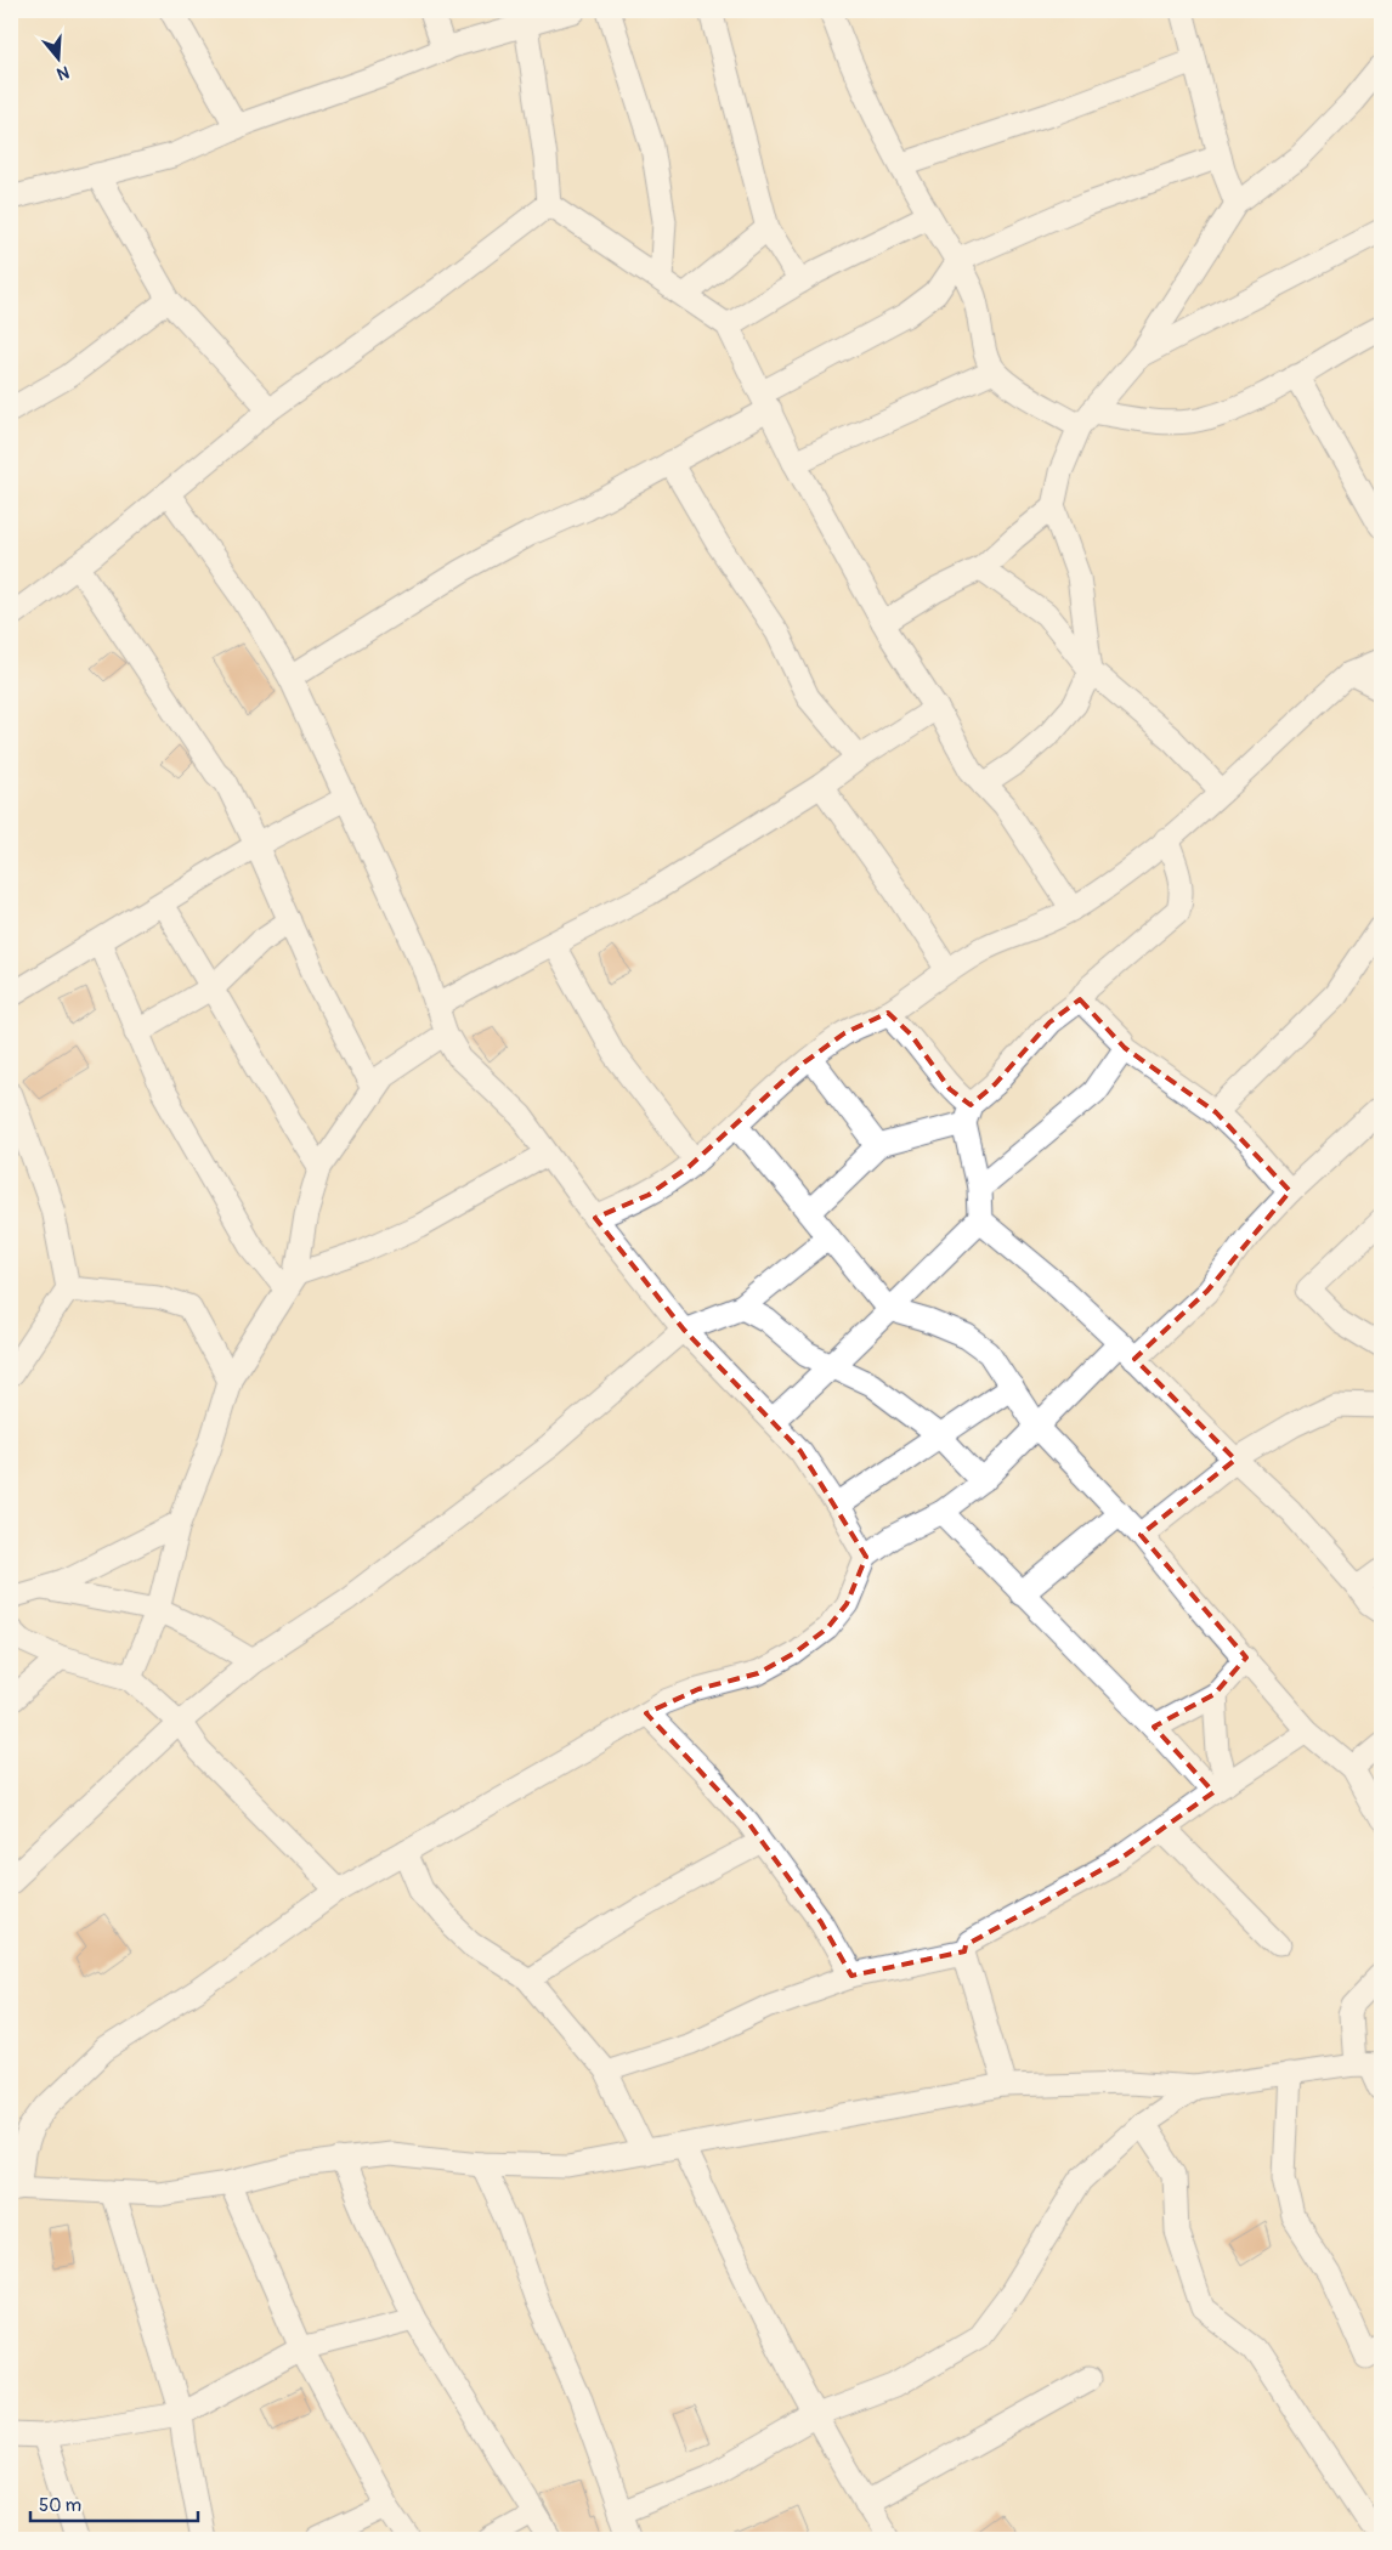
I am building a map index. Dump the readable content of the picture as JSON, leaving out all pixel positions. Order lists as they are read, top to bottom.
{
  "scale_bar": "50 m",
  "north": "bottom"
}
